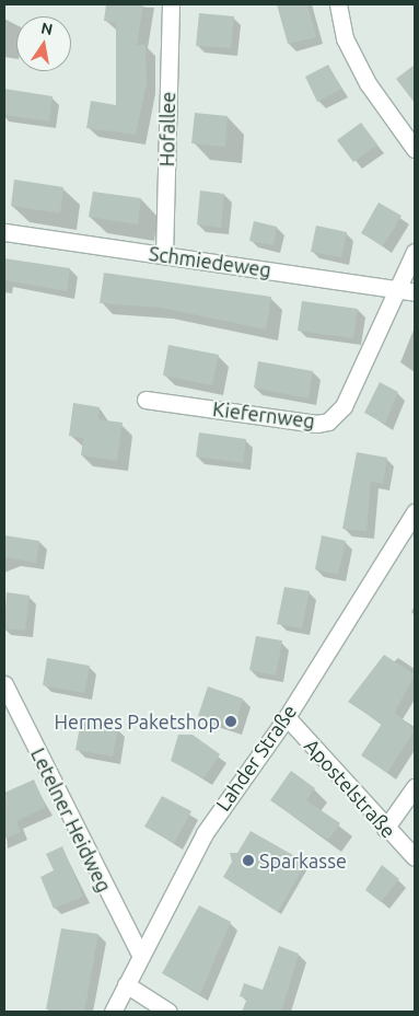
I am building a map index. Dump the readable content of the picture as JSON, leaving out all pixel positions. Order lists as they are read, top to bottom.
{
  "streets": {
    "street": [
      "Hofallee",
      "Schmiedeweg",
      "Kiefernweg",
      "Lahder Straße",
      "Apostelstraße",
      "Letelner Heidweg"
    ]
  },
  "crossings": [
    ["Hofallee", "Schmiedeweg"],
    ["Schmiedeweg", "Kiefernweg"],
    ["Lahder Straße", "Apostelstraße"],
    ["Lahder Straße", "Letelner Heidweg"]
  ],
  "places": ["Hermes Paketshop", "Sparkasse"],
  "north": "top"
}
